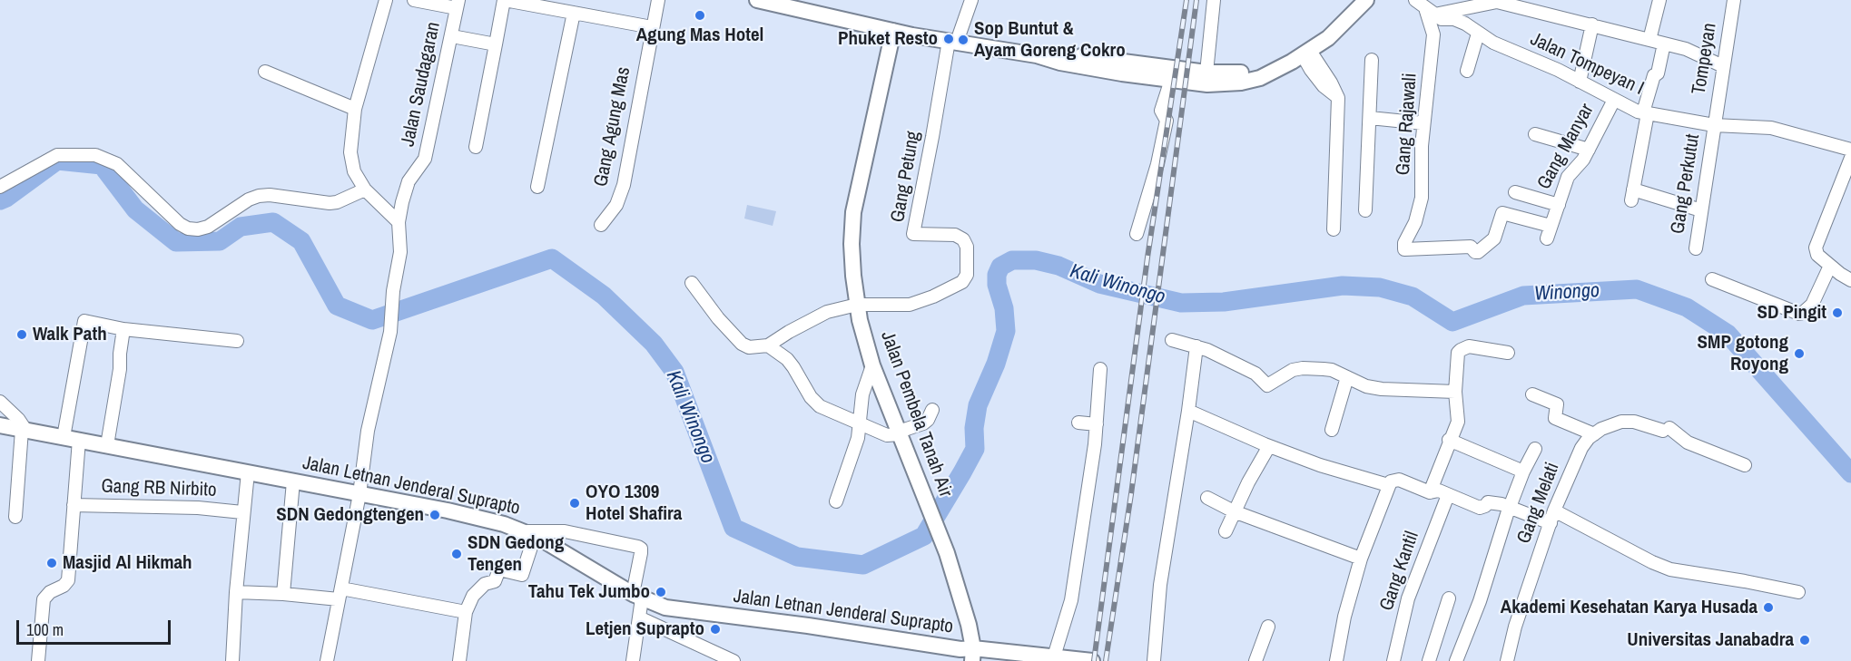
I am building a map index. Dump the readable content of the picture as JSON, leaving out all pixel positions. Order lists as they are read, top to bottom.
{
  "streets": {
    "main road": ["Jalan Pembela Tanah Air", "Jalan Letnan Jenderal Suprapto"],
    "street": [
      "Tompeyan",
      "Jalan Tompeyan I",
      "Jalan Saudagaran",
      "Gang Rajawali",
      "Gang Agung Mas",
      "Gang Manyar",
      "Gang Petung",
      "Gang Perkutut",
      "Gang RB Nirbito",
      "Gang Melati",
      "Gang Kantil"
    ]
  },
  "crossings": [
    ["Tompeyan", "Jalan Tompeyan I"],
    ["Tompeyan", "Gang Perkutut"],
    ["Jalan Tompeyan I", "Gang Rajawali"],
    ["Jalan Tompeyan I", "Gang Manyar"],
    ["Jalan Tompeyan I", "Gang Perkutut"],
    ["Jalan Saudagaran", "Jalan Letnan Jenderal Suprapto"],
    ["Gang Rajawali", "Gang Manyar"],
    ["Gang Petung", "Jalan Pembela Tanah Air"],
    ["Jalan Pembela Tanah Air", "Jalan Letnan Jenderal Suprapto"]
  ],
  "water": ["Kali Winongo", "Winongo"],
  "places": [
    "Agung Mas Hotel",
    "Phuket Resto",
    "Sop Buntut & Ayam Goreng Cokro",
    "SD Pingit",
    "Walk Path",
    "SMP gotong Royong",
    "OYO 1309 Hotel Shafira",
    "SDN Gedongtengen",
    "SDN Gedong Tengen",
    "Masjid Al Hikmah",
    "Tahu Tek Jumbo",
    "Akademi Kesehatan Karya Husada",
    "Letjen Suprapto",
    "Universitas Janabadra"
  ],
  "scale_bar": "100 m"
}
